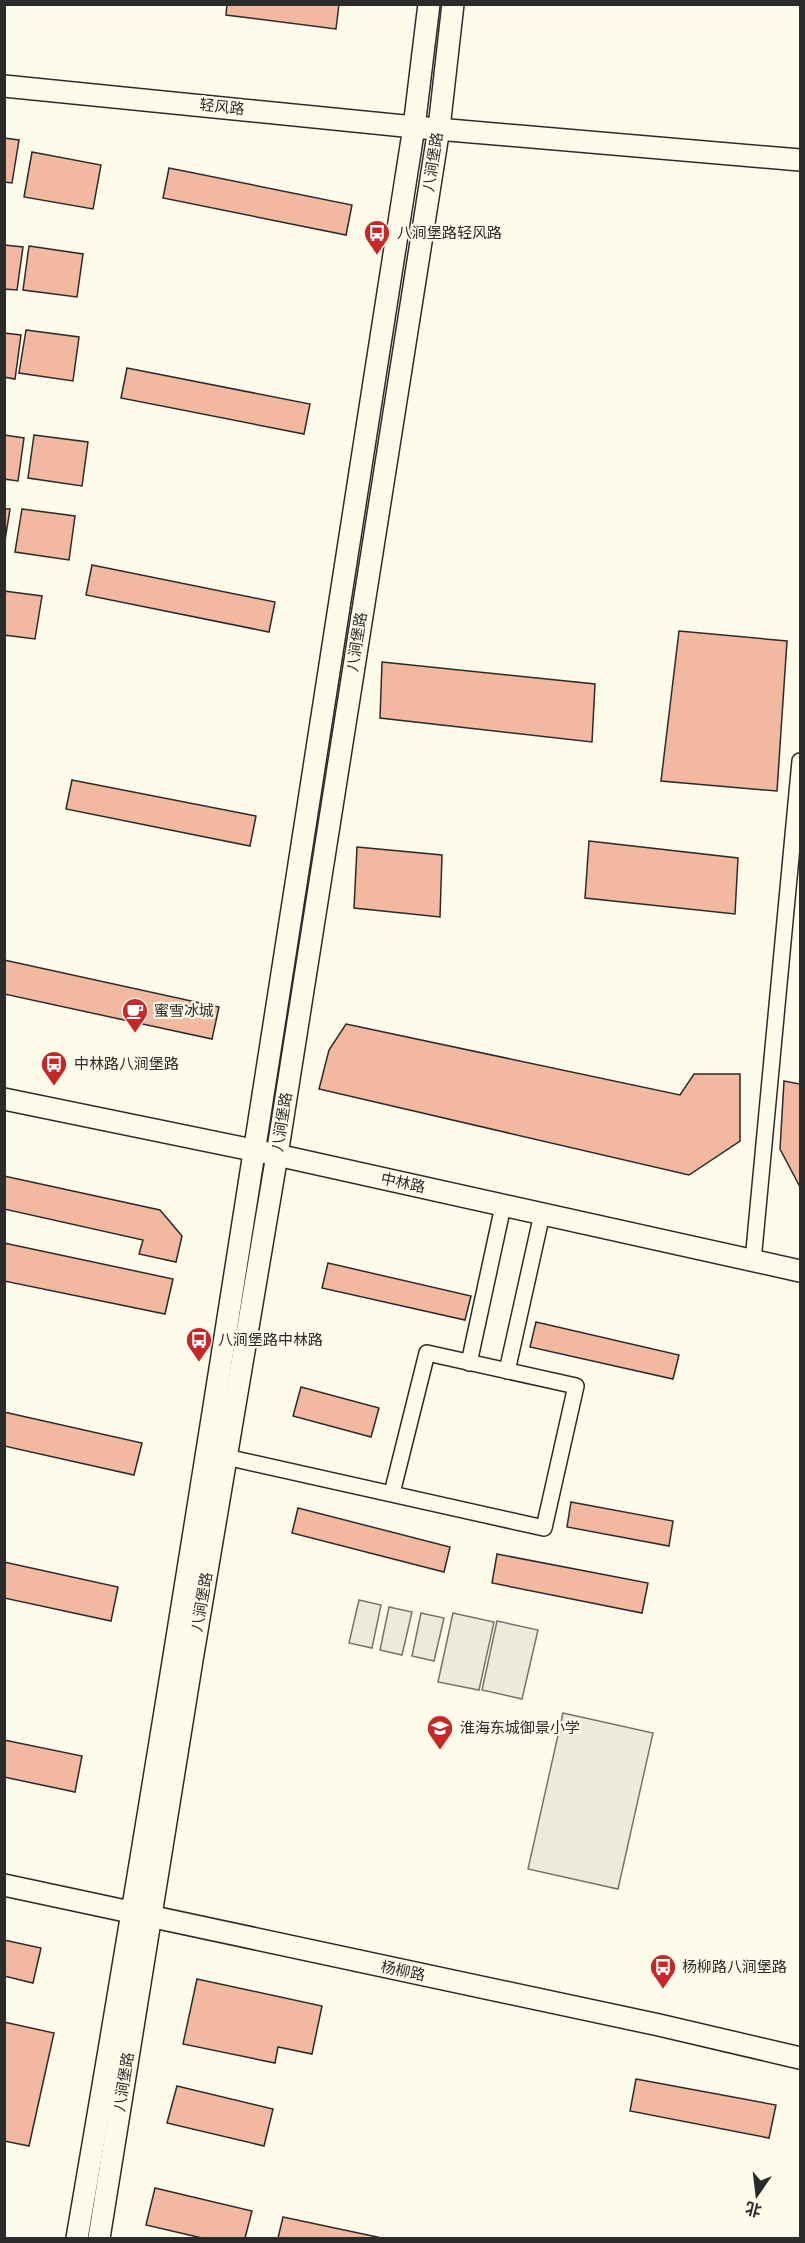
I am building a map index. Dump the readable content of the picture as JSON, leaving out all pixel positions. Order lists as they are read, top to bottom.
{
  "streets": {
    "street": [
      "轻风路",
      "八涧堡路",
      "中林路",
      "杨柳路"
    ]
  },
  "crossings": [
    ["轻风路", "八涧堡路"],
    ["八涧堡路", "中林路"],
    ["八涧堡路", "杨柳路"]
  ],
  "places": {
    "bus stop": [
      "八涧堡路轻风路",
      "中林路八涧堡路",
      "八涧堡路中林路",
      "杨柳路八涧堡路"
    ],
    "cafe": ["蜜雪冰城"],
    "school or university": ["淮海东城御景小学"]
  },
  "north": "bottom"
}
